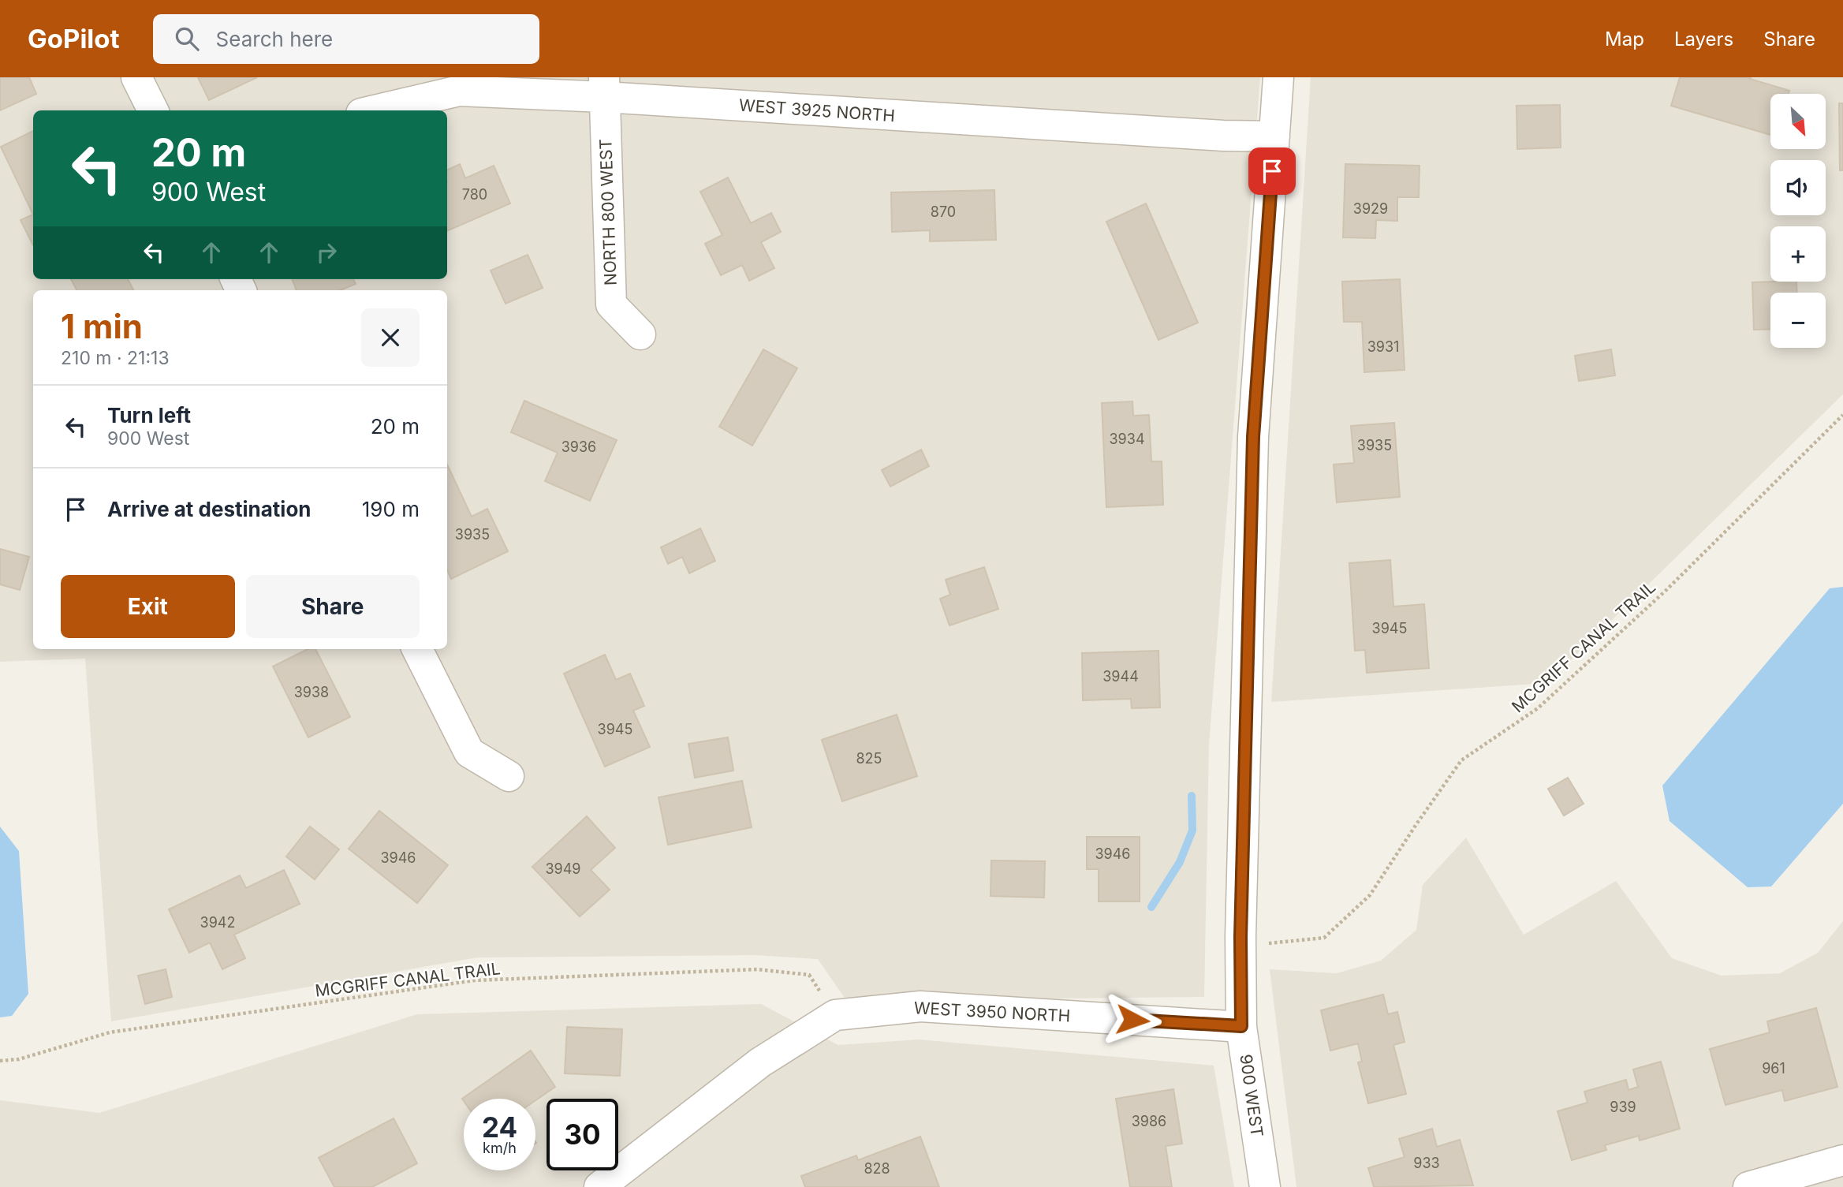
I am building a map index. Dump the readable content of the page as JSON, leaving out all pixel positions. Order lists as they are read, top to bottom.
{
  "streets": {
    "street": [
      "WEST 3925 NORTH",
      "NORTH 800 WEST",
      "WEST 3950 NORTH",
      "900 WEST"
    ],
    "path": ["MCGRIFF CANAL TRAIL"]
  },
  "crossings": [
    ["WEST 3925 NORTH", "NORTH 800 WEST"],
    ["WEST 3925 NORTH", "900 WEST"],
    ["MCGRIFF CANAL TRAIL", "WEST 3950 NORTH"],
    ["WEST 3950 NORTH", "900 WEST"]
  ],
  "house_numbers": [
    "780",
    "3929",
    "870",
    "3931",
    "3934",
    "3935",
    "3936",
    "3935",
    "3945",
    "3944",
    "3938",
    "3945",
    "825",
    "3946",
    "3946",
    "3949",
    "3942",
    "961",
    "939",
    "3986",
    "933",
    "828"
  ],
  "north": "bottom right",
  "page": {
    "header": "GoPilot",
    "search": "Search here",
    "nav": ["Map", "Layers", "Share"],
    "map_buttons": ["+", "−"],
    "turn": ["20 m", "900 West"],
    "heading": ["1 min", "210 m · 21:13"],
    "list": [
      {
        "name": "Turn left",
        "note": "900 West",
        "value": "20 m"
      },
      {
        "name": "Arrive at destination",
        "value": "190 m"
      }
    ],
    "buttons": ["Exit", "Share"],
    "speed": "24 km/h",
    "limit": "30"
  }
}
